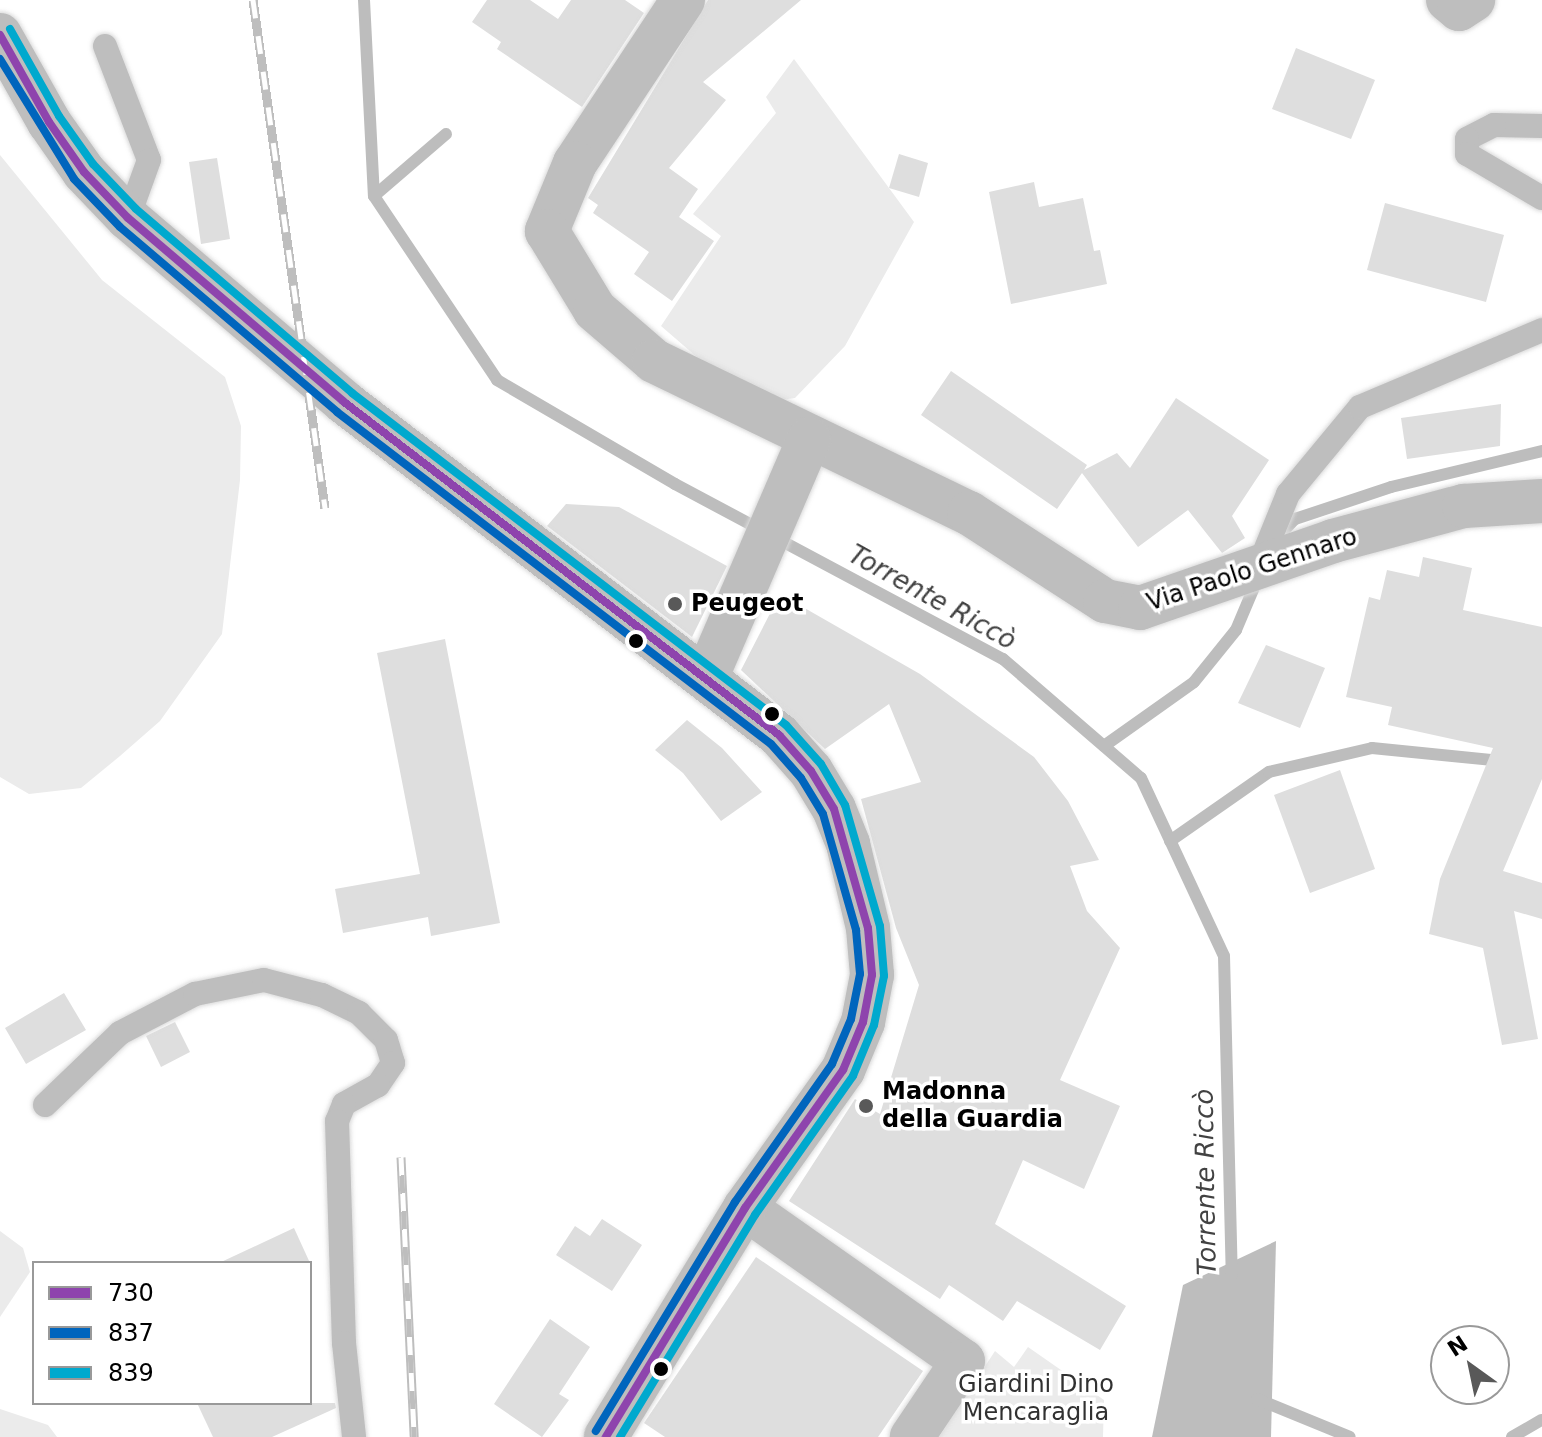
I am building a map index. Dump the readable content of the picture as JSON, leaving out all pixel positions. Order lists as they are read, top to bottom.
{
  "streets": {
    "street": ["Via Paolo Gennaro"]
  },
  "water": ["Torrente Riccò"],
  "parks": ["Giardini Dino Mencaraglia"],
  "places": ["Peugeot", "Madonna della Guardia"],
  "lines": ["transit line 839", "transit line 730", "transit line 837"],
  "legend": ["730", "837", "839"],
  "north": "top left"
}
